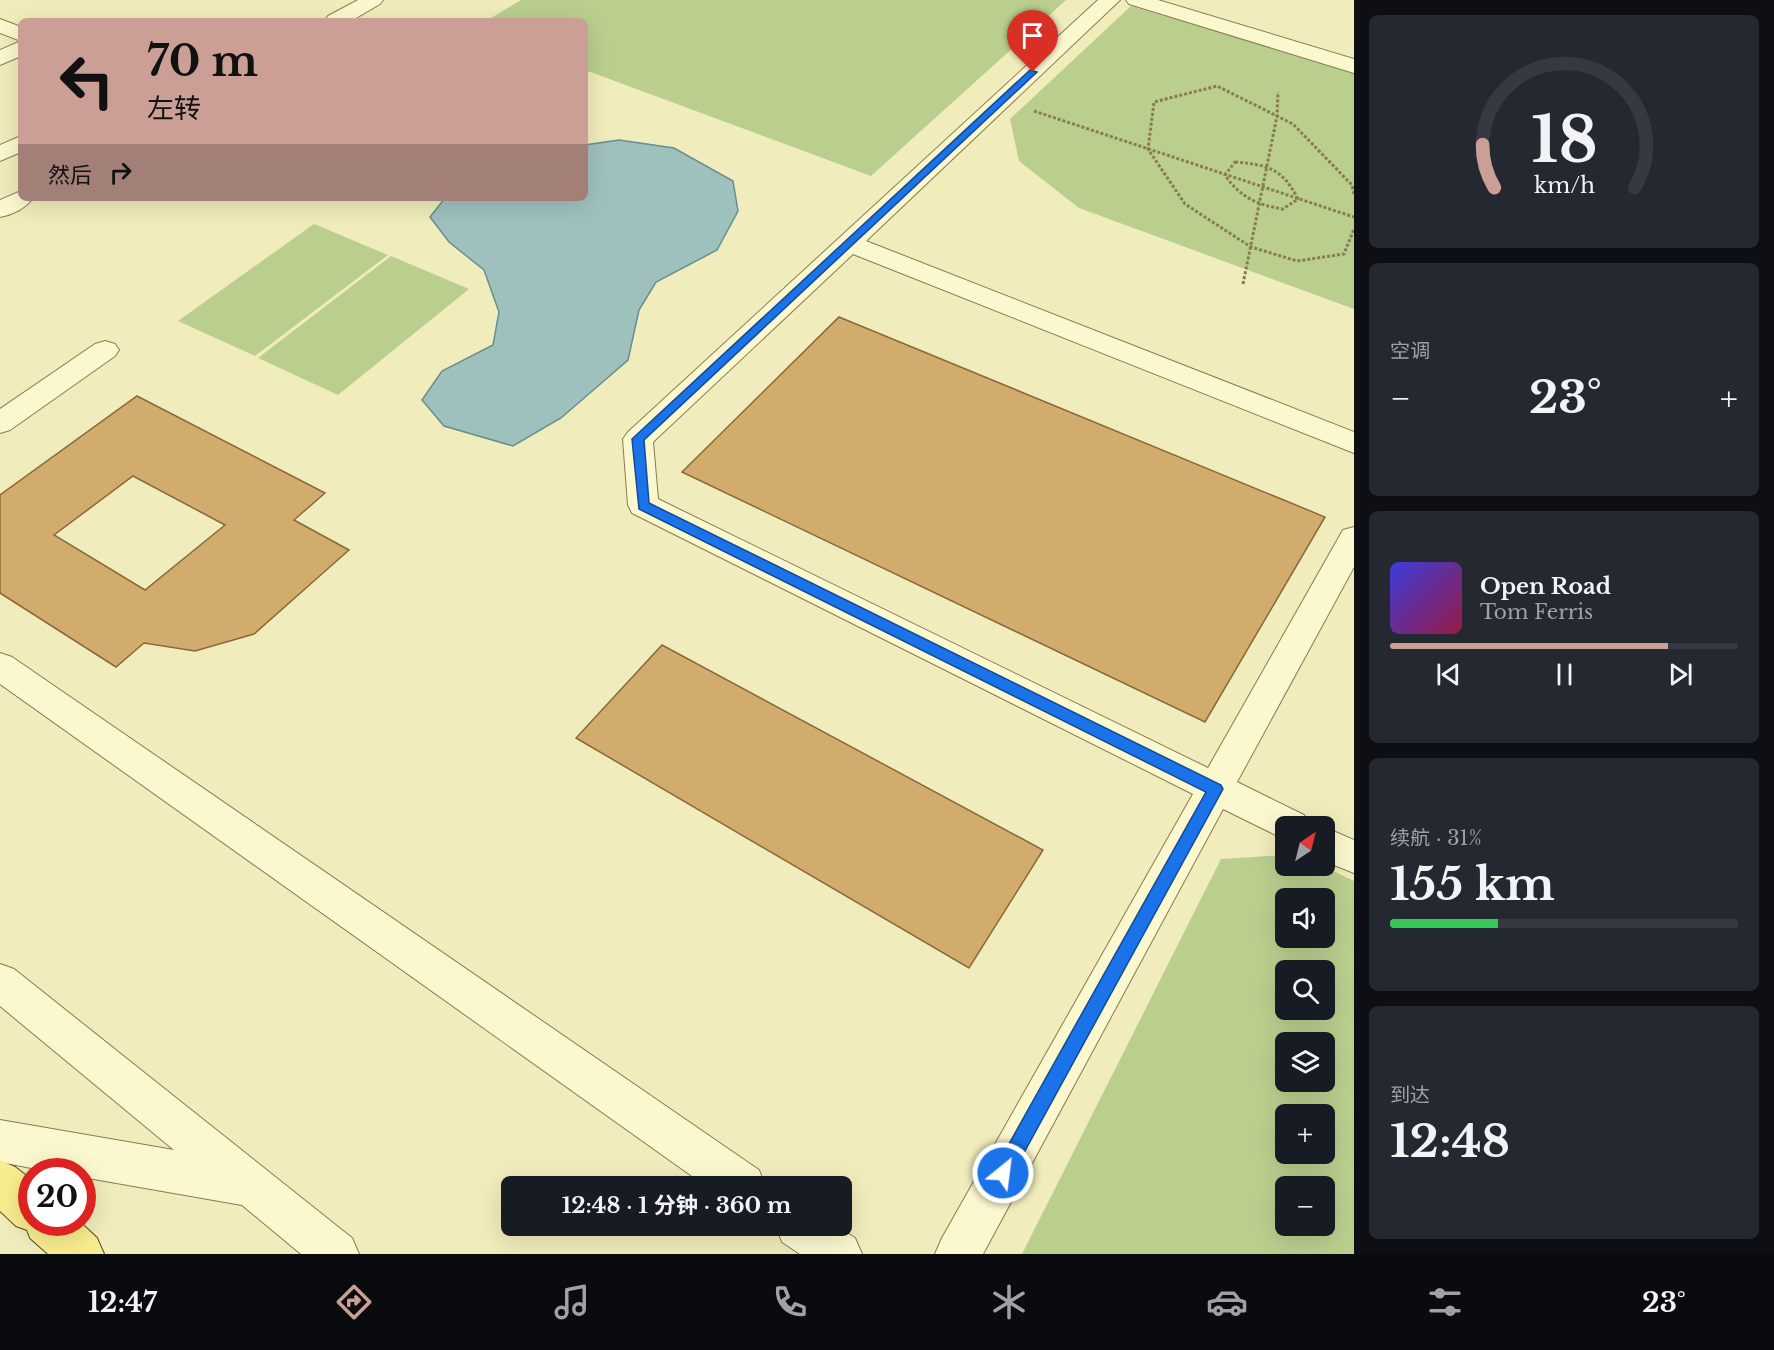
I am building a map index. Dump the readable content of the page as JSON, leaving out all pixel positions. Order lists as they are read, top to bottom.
{
  "north": "top right",
  "page": {
    "turn": ["70 m", "左转"],
    "then": "然后",
    "tile": [
      "空调",
      ["续航 · 31%", "155 km"],
      ["到达", "12:48"]
    ],
    "heat": ["−", "23°", "+"],
    "song": ["Open Road", "Tom Ferris"],
    "map_buttons": ["+", "−"],
    "limit": "20",
    "trip": "12:48 · 1 分钟 · 360 m",
    "tabs": ["12:47", "23°"],
    "gauge": ["18", "km/h"]
  }
}
